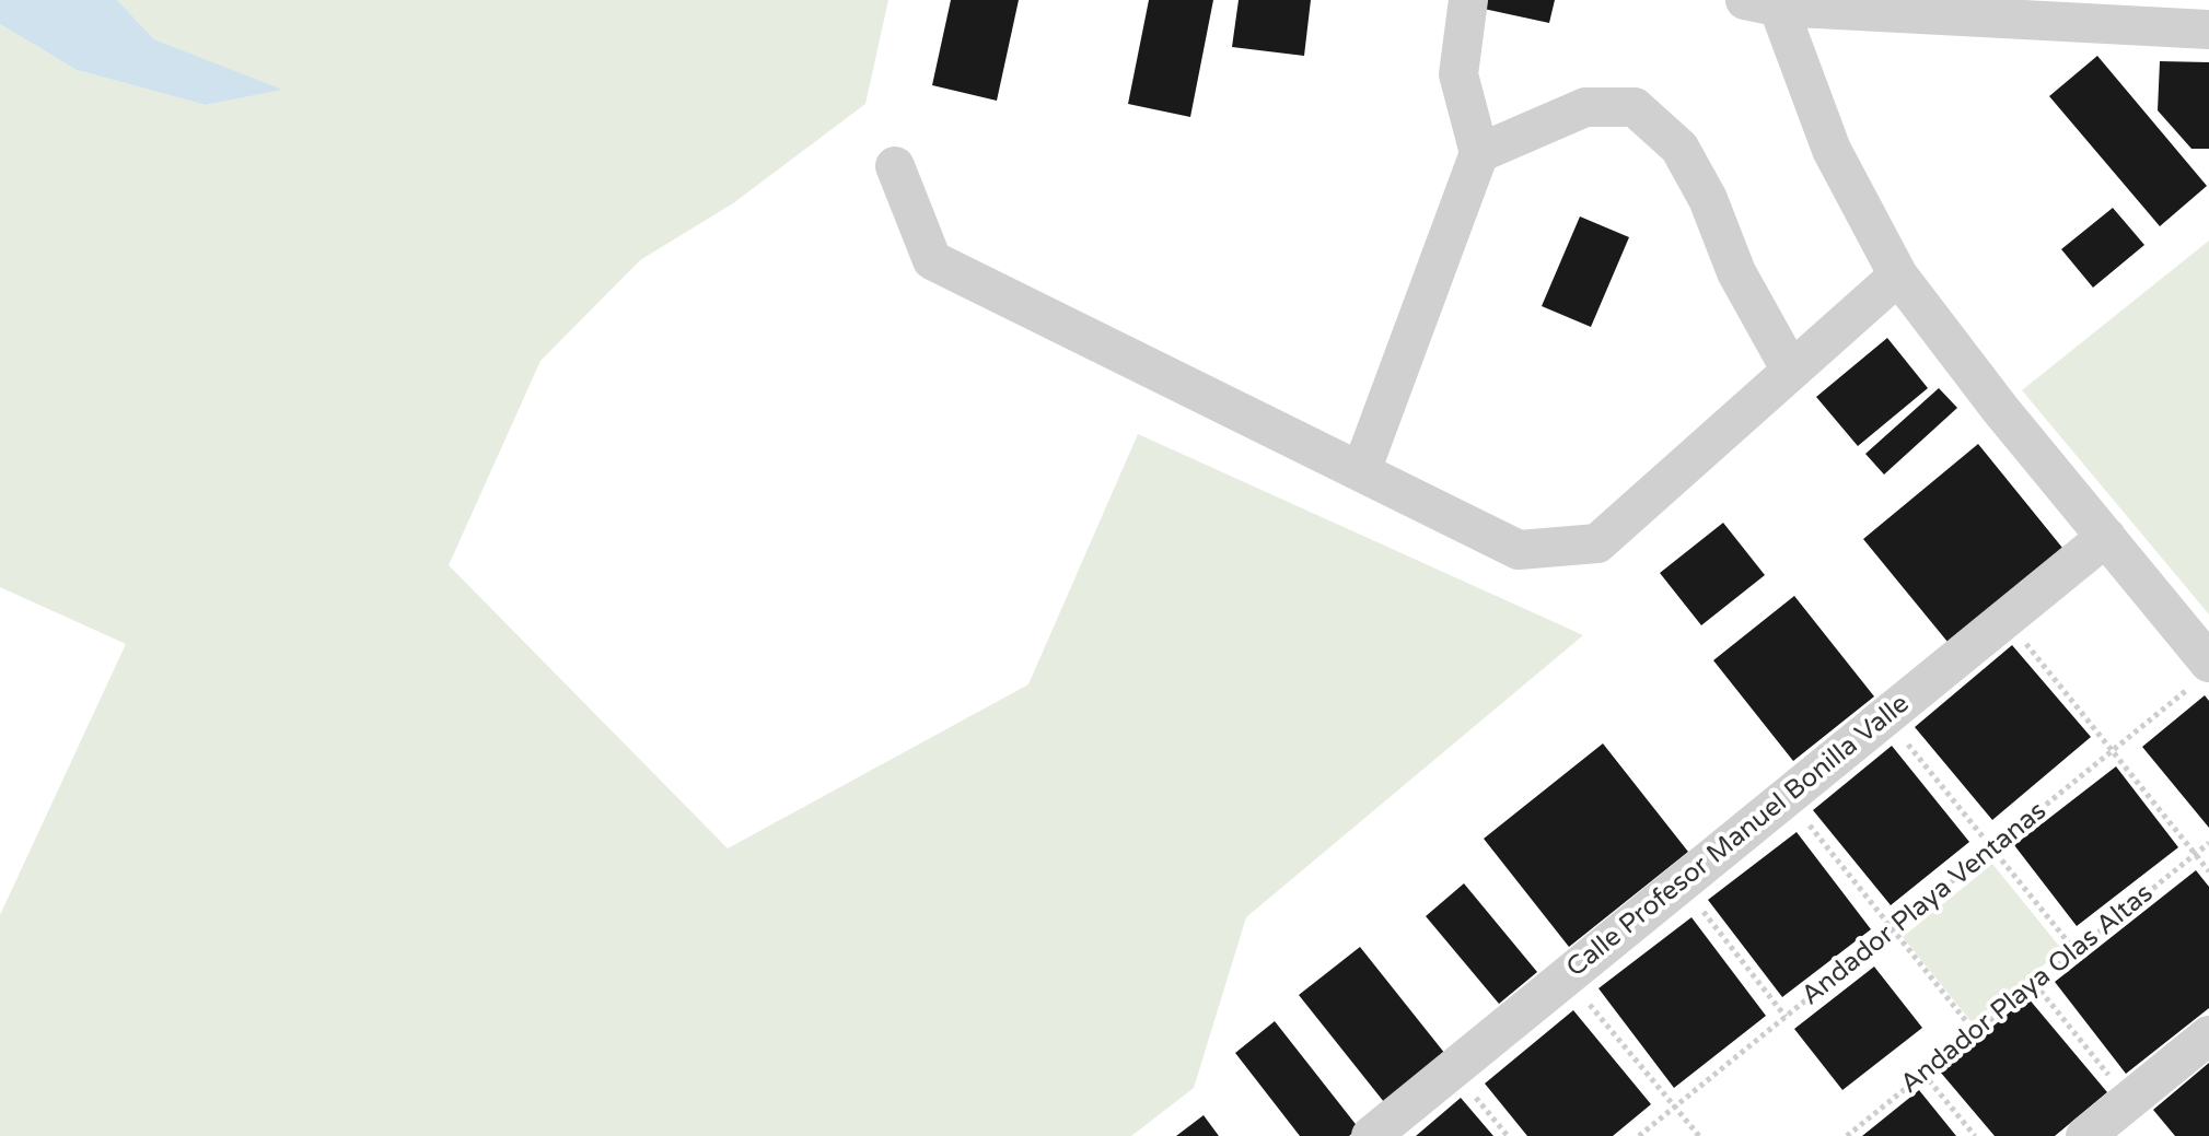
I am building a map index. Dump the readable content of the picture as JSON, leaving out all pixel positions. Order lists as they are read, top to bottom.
{
  "streets": {
    "street": ["Calle Profesor Manuel Bonilla Valle"],
    "path": ["Andador Playa Ventanas", "Andador Playa Olas Altas"]
  }
}
